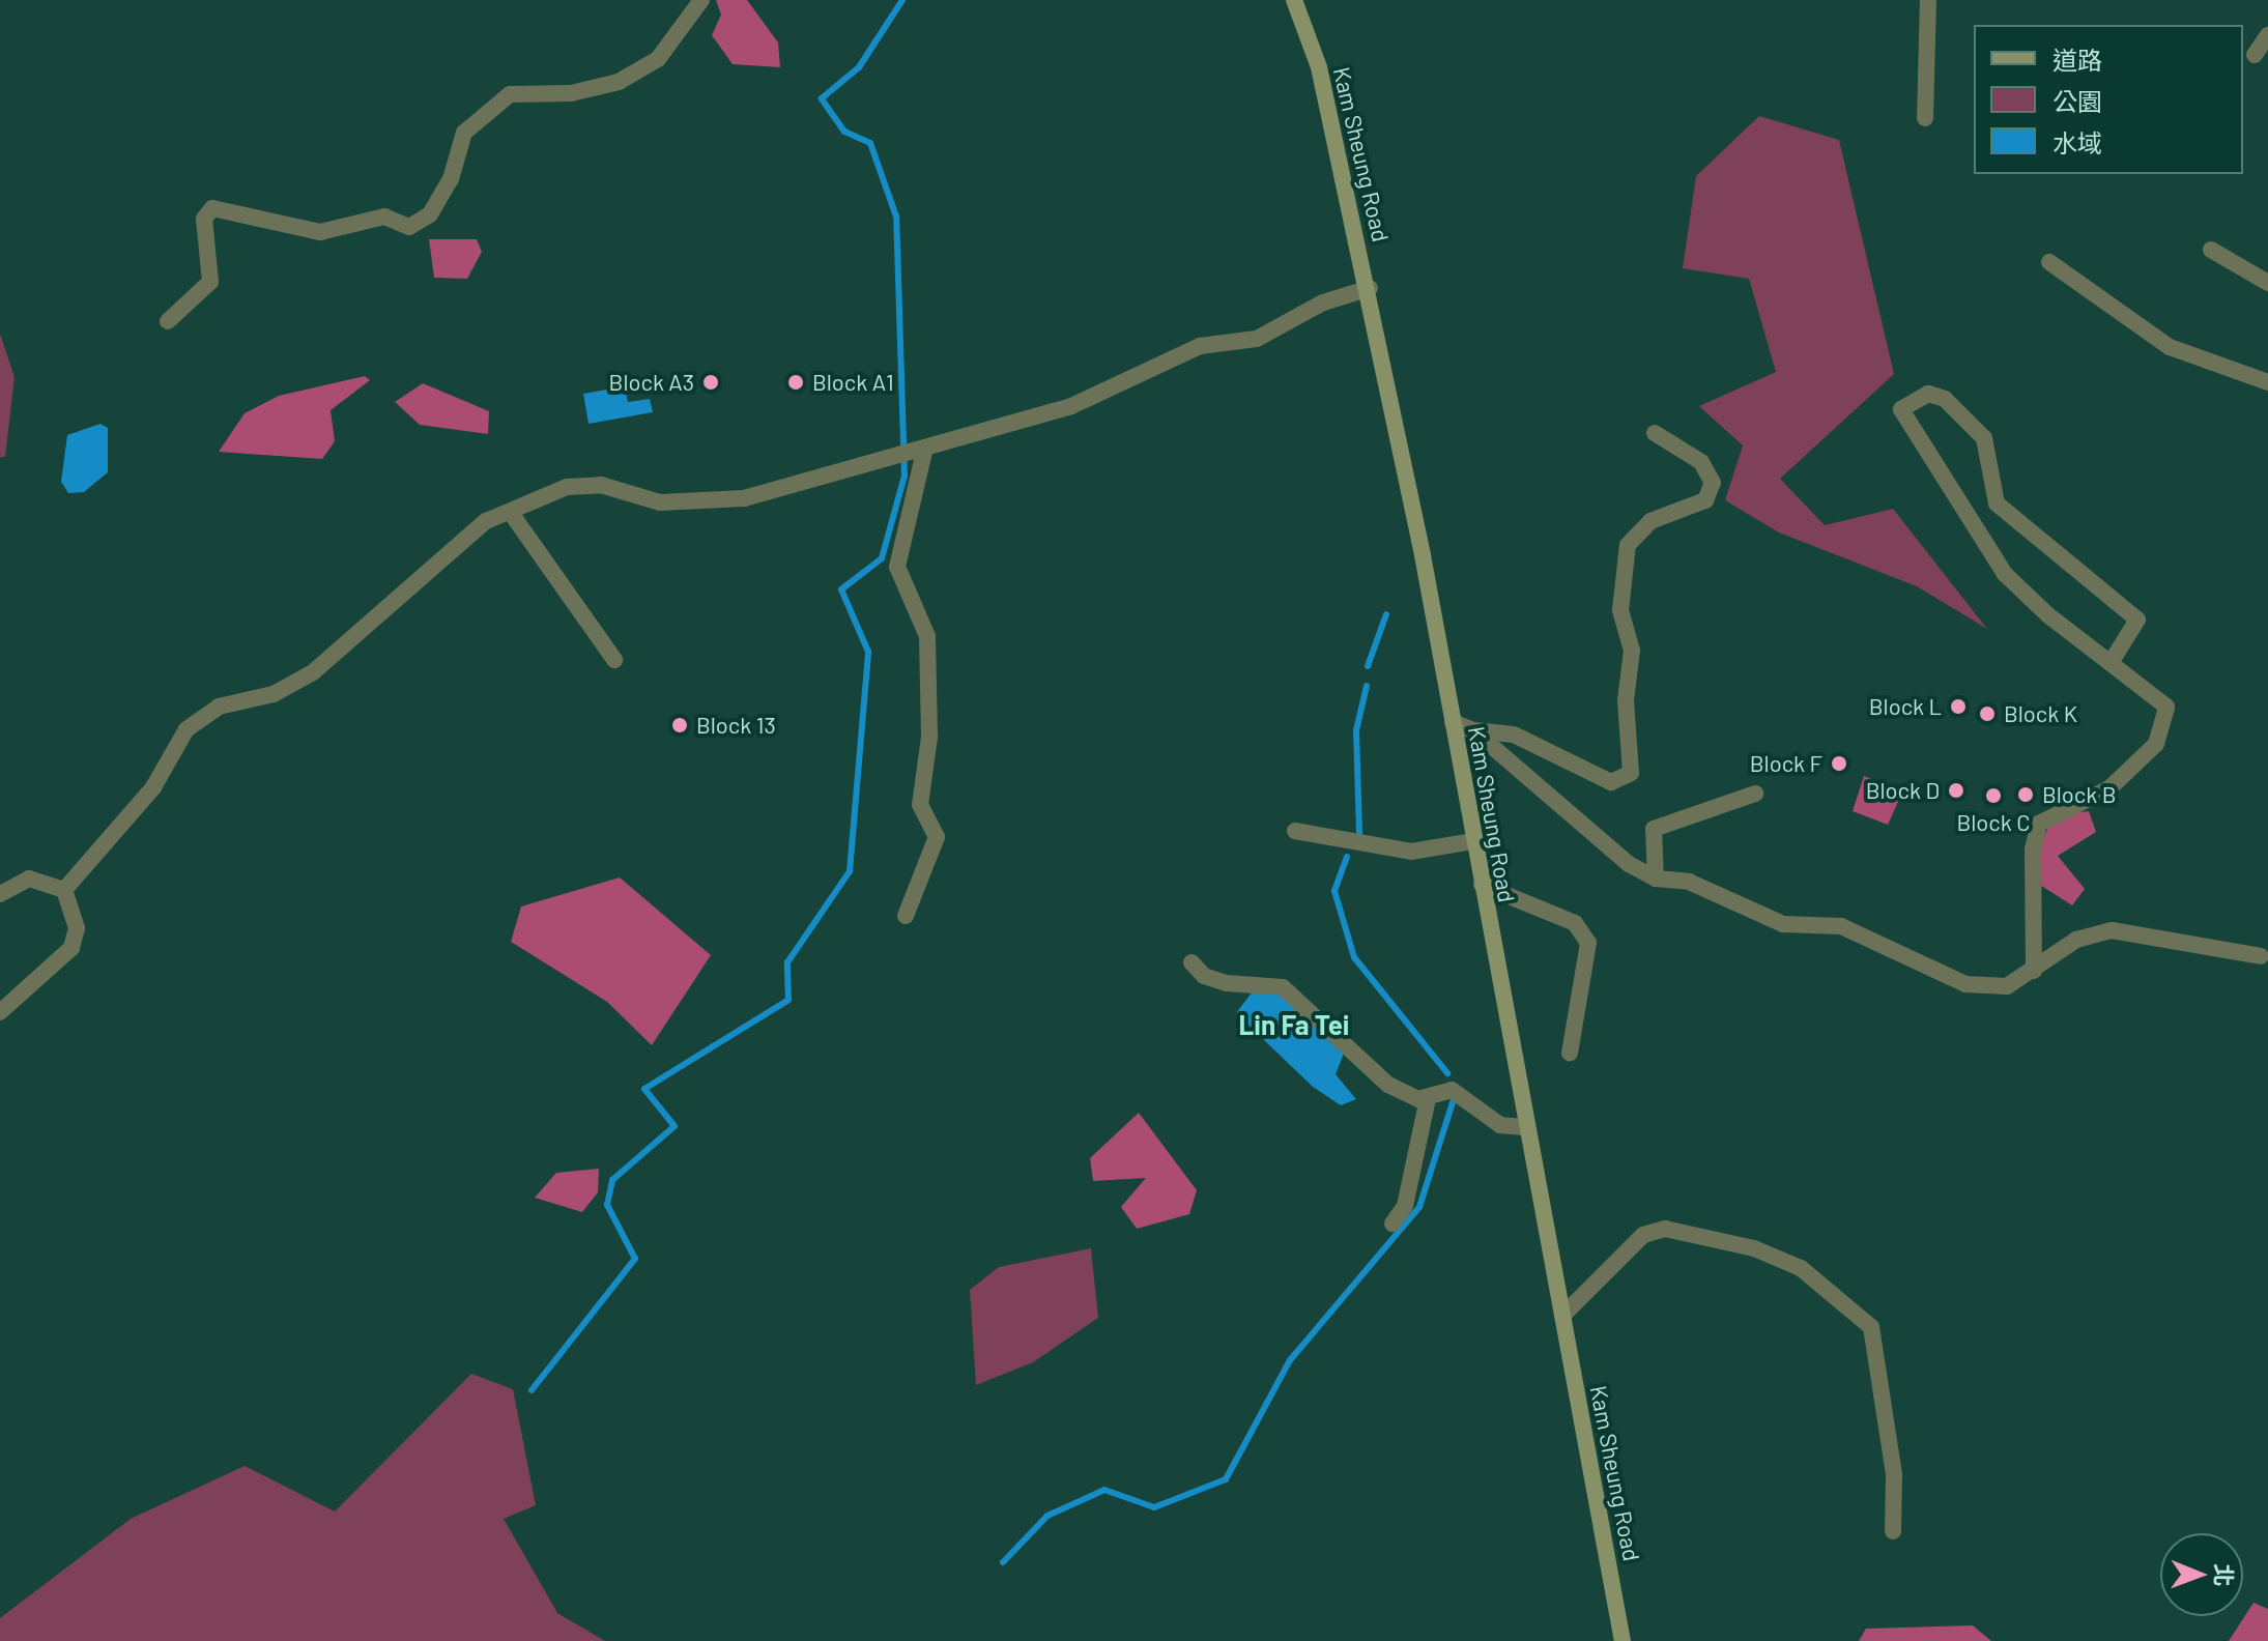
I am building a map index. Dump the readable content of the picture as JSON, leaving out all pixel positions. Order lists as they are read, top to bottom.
{
  "streets": {
    "main road": ["Kam Sheung Road"]
  },
  "districts": ["Lin Fa Tei"],
  "places": [
    "Block A3",
    "Block A1",
    "Block L",
    "Block K",
    "Block 13",
    "Block F",
    "Block D",
    "Block B",
    "Block C"
  ],
  "legend": ["道路", "公園", "水域"],
  "north": "right"
}
